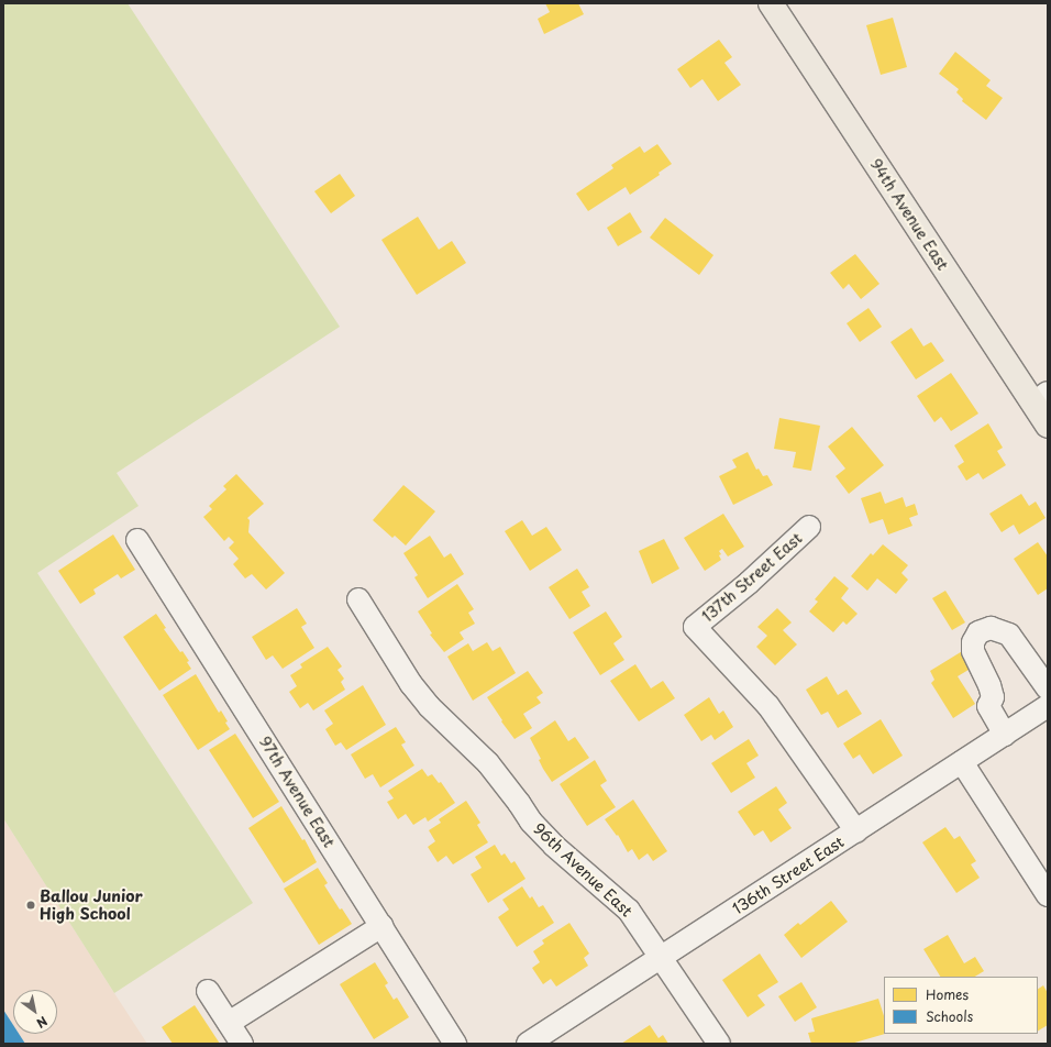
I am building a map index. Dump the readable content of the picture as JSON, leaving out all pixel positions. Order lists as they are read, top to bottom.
{
  "streets": {
    "main road": ["94th Avenue East"],
    "street": [
      "137th Street East",
      "97th Avenue East",
      "96th Avenue East",
      "136th Street East"
    ]
  },
  "crossings": [
    ["137th Street East", "136th Street East"],
    ["96th Avenue East", "136th Street East"]
  ],
  "places": ["Ballou Junior High School"],
  "legend": ["Homes", "Schools"],
  "north": "bottom right"
}
